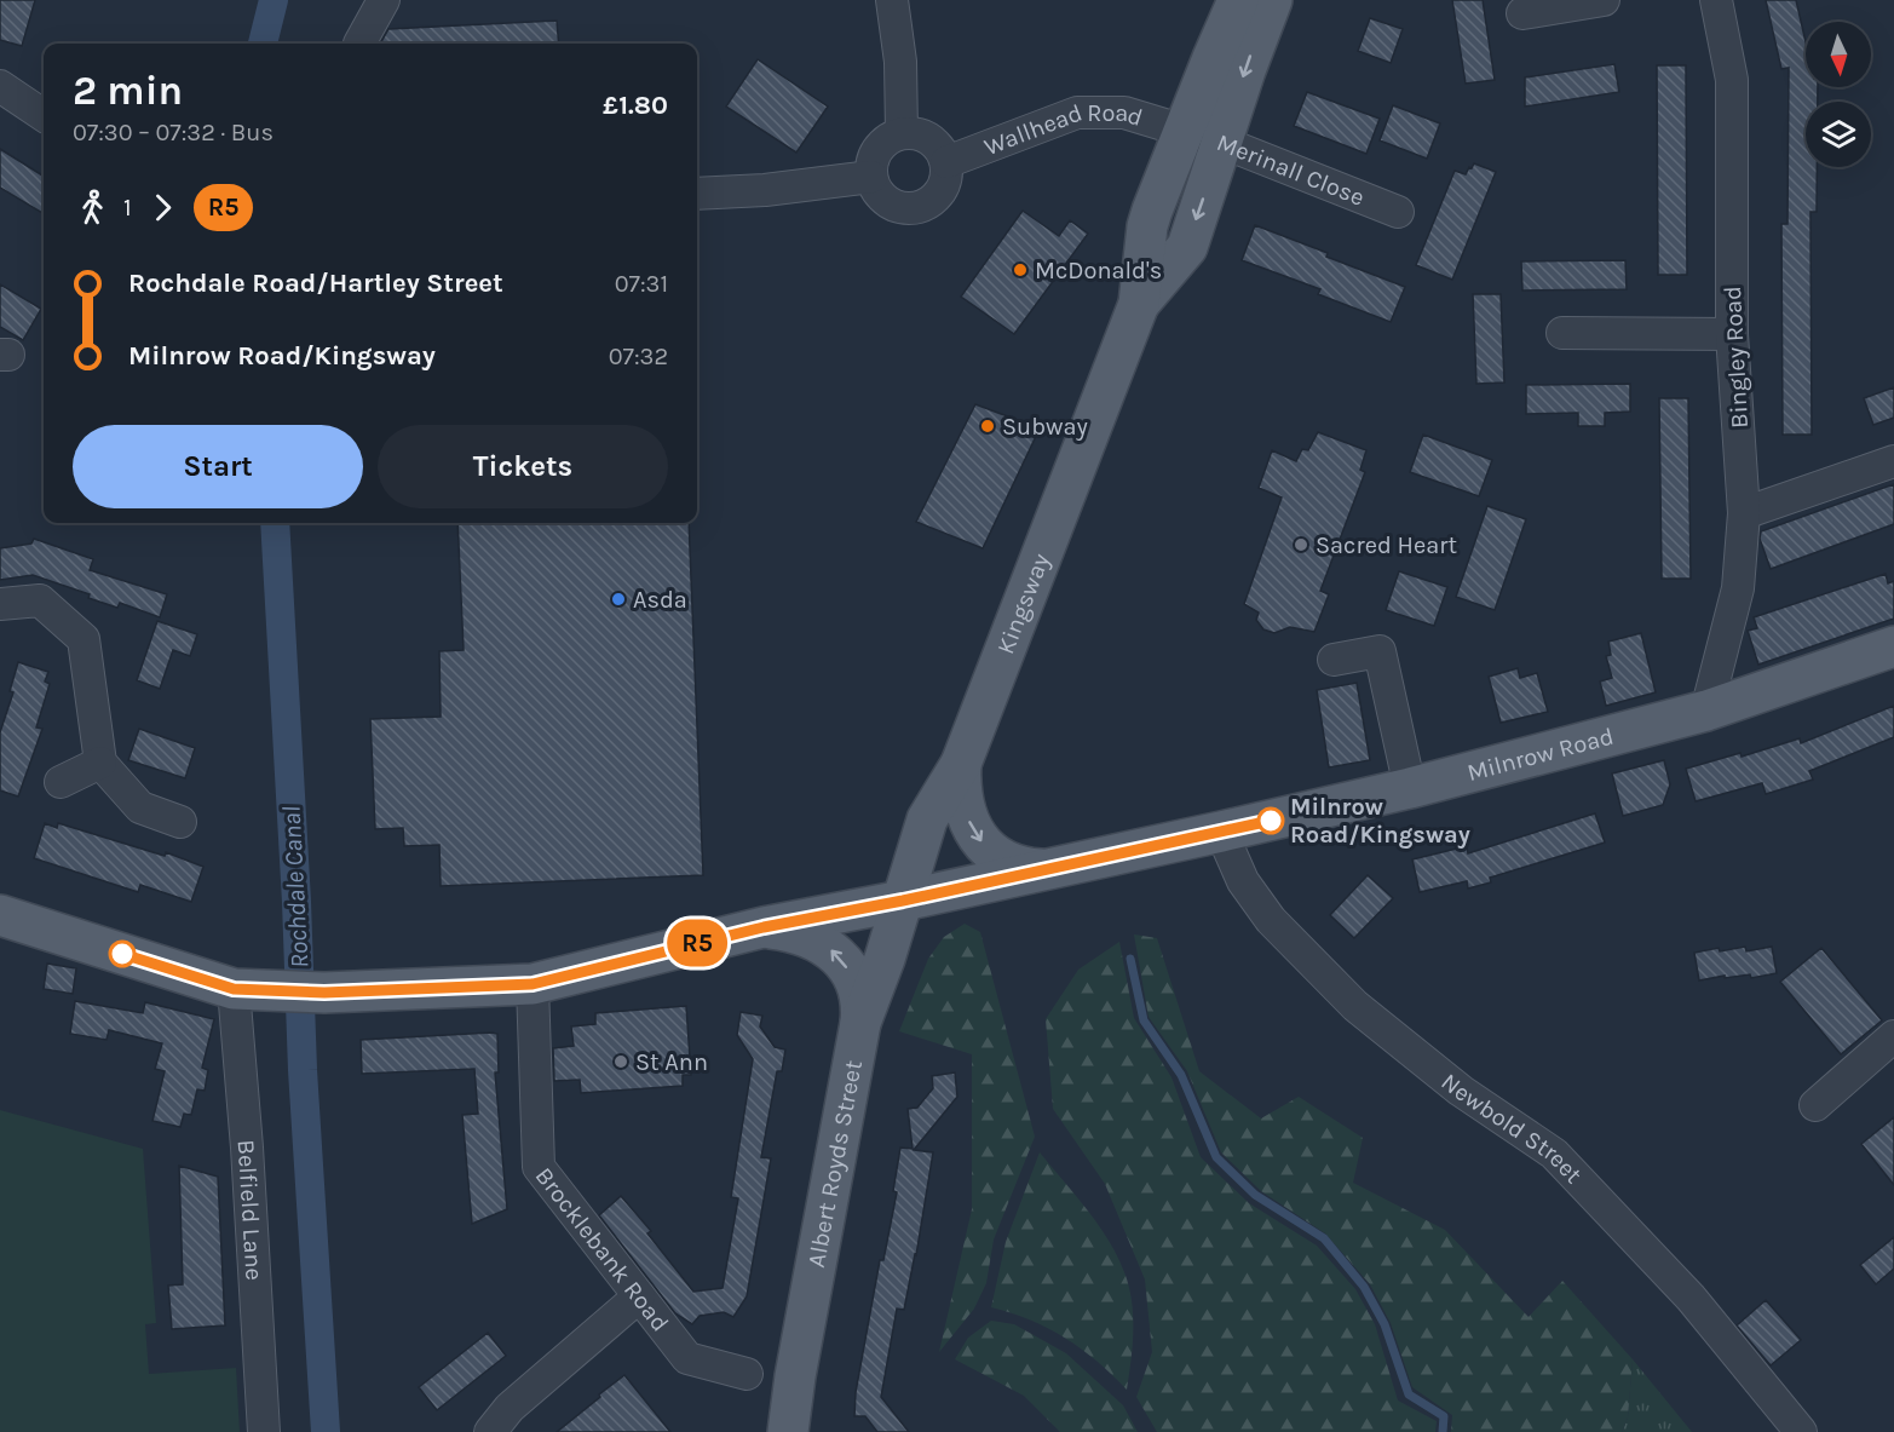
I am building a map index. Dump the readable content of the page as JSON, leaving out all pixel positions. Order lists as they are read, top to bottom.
{
  "streets": {
    "main road": ["Kingsway", "Milnrow Road", "Albert Royds Street"],
    "street": [
      "Wallhead Road",
      "Merinall Close",
      "Bingley Road",
      "Newbold Street",
      "Belfield Lane",
      "Brocklebank Road"
    ]
  },
  "crossings": [
    ["Wallhead Road", "Merinall Close"],
    ["Wallhead Road", "Kingsway"],
    ["Merinall Close", "Kingsway"],
    ["Bingley Road", "Milnrow Road"],
    ["Kingsway", "Milnrow Road"],
    ["Kingsway", "Albert Royds Street"],
    ["Milnrow Road", "Newbold Street"],
    ["Milnrow Road", "Albert Royds Street"],
    ["Milnrow Road", "Belfield Lane"],
    ["Milnrow Road", "Brocklebank Road"]
  ],
  "water": ["Rochdale Canal"],
  "places": [
    "McDonald's",
    "Subway",
    "Sacred Heart",
    "Asda",
    "Milnrow Road/Kingsway",
    "St Ann"
  ],
  "lines": ["bus line R5"],
  "north": "bottom",
  "page": {
    "on_map": "R5",
    "heading": ["2 min", "07:30 – 07:32 · Bus", "£1.80"],
    "legs": ["1", "R5"],
    "list": [
      {
        "name": "Rochdale Road/Hartley Street",
        "value": "07:31"
      },
      {
        "name": "Milnrow Road/Kingsway",
        "value": "07:32"
      }
    ],
    "buttons": ["Start", "Tickets"]
  }
}
